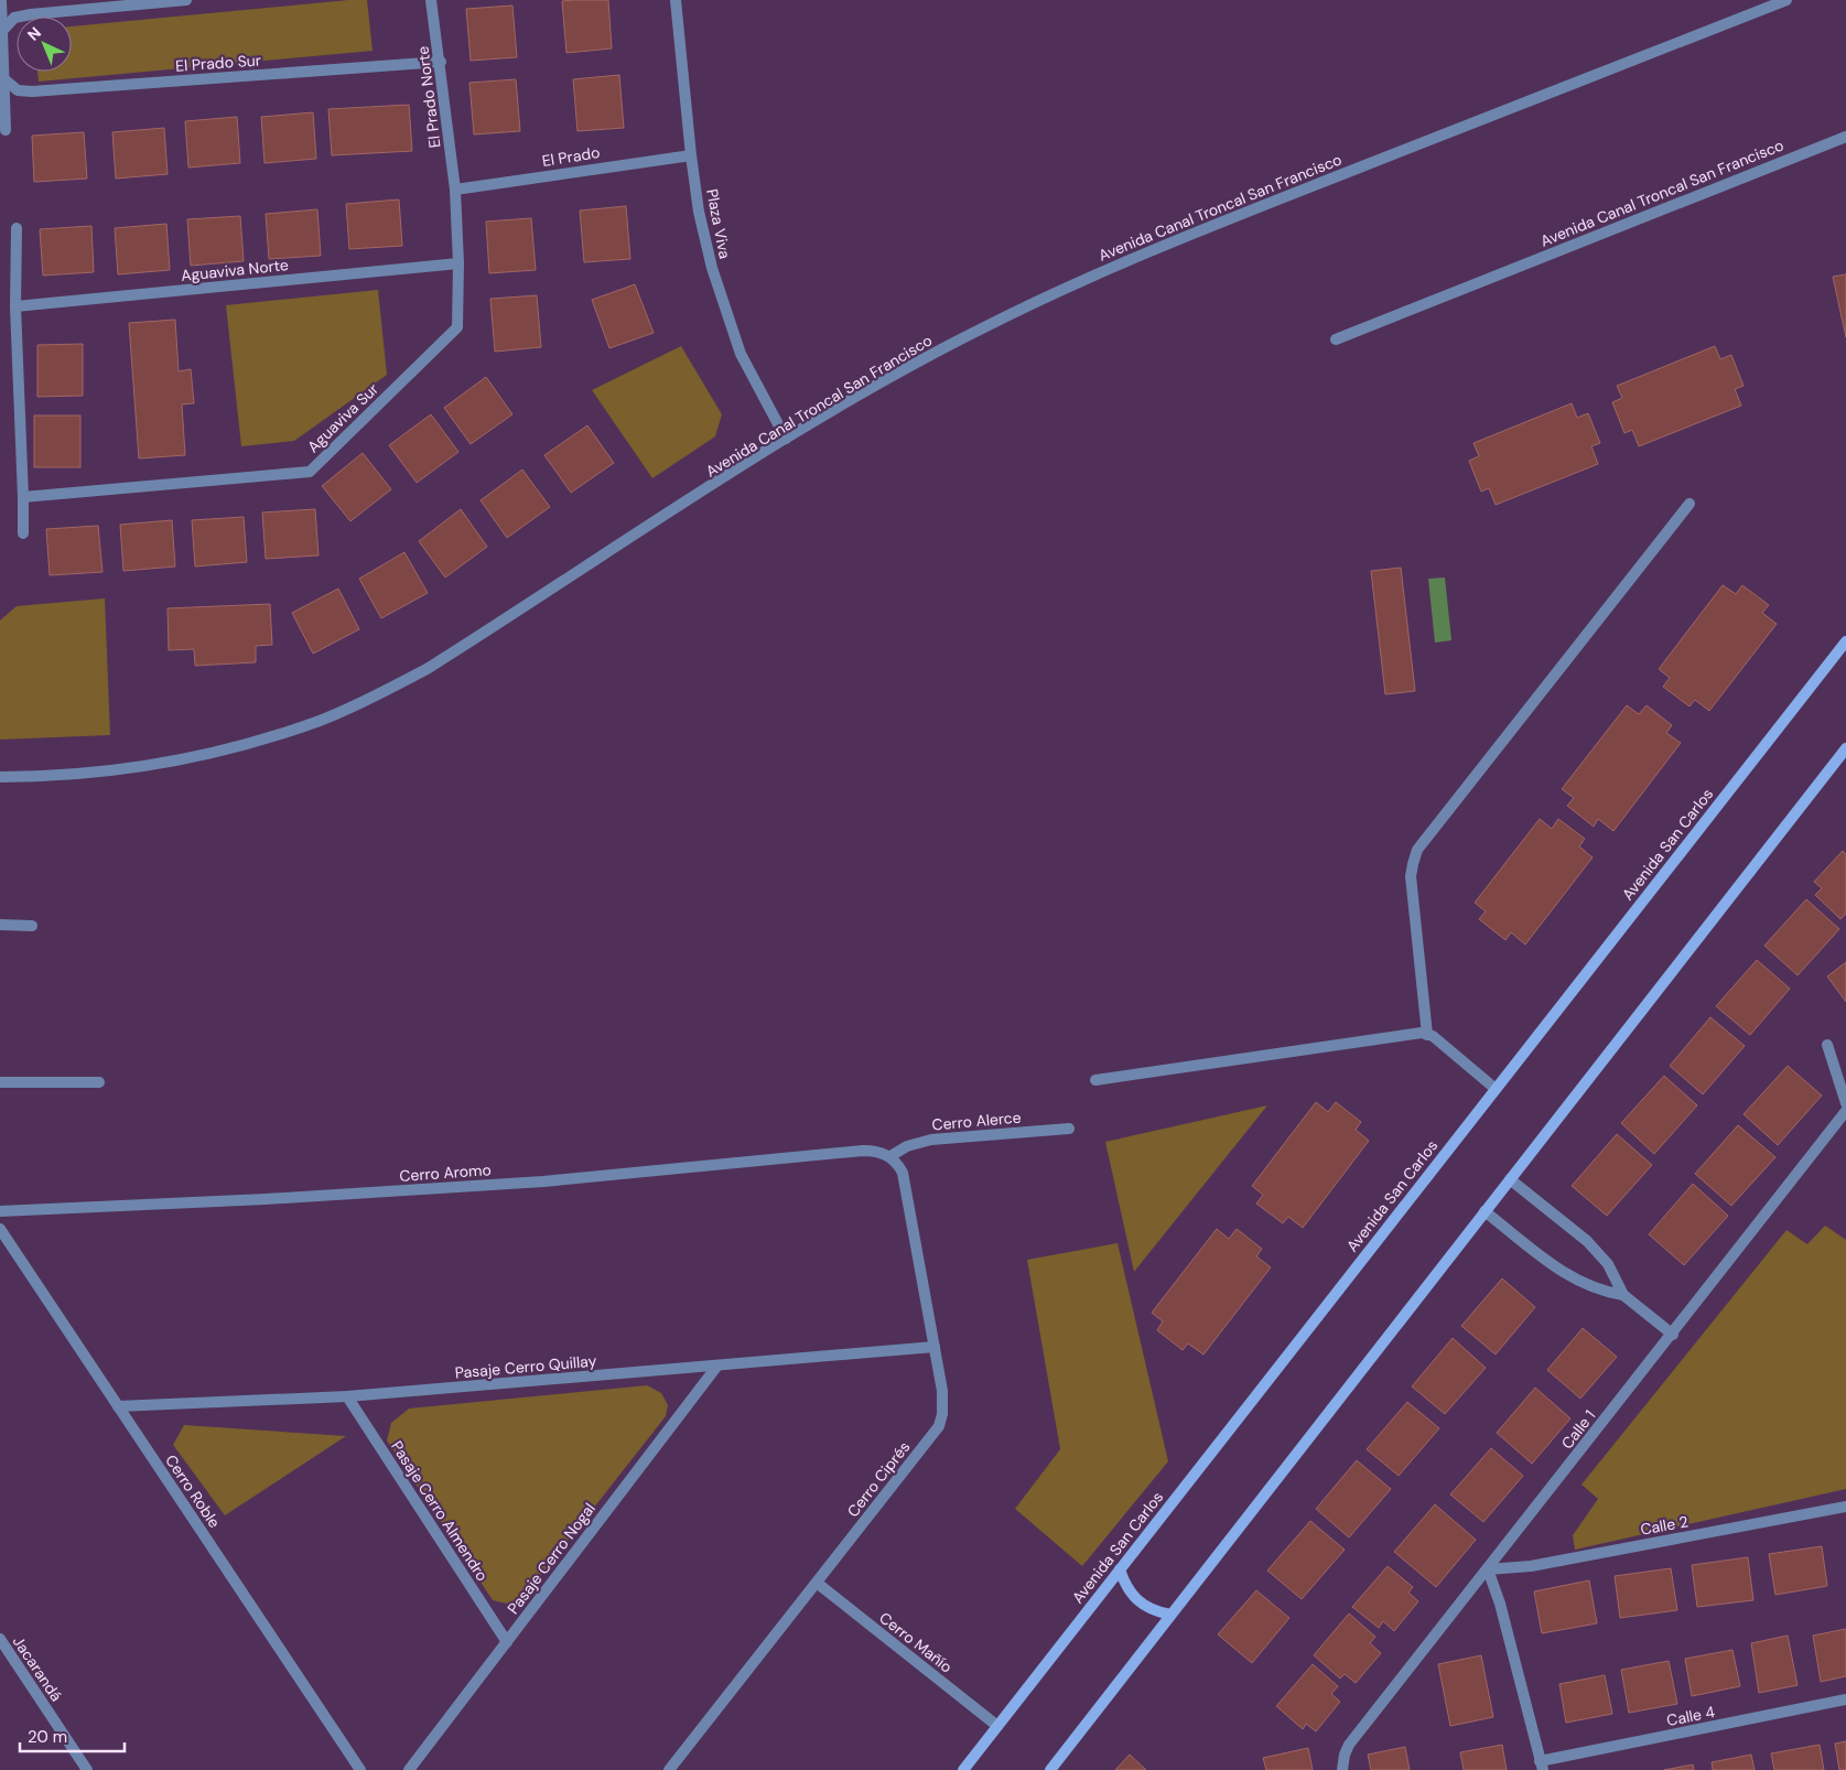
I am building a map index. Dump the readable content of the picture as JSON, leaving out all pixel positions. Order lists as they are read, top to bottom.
{
  "streets": {
    "main road": ["Avenida San Carlos"],
    "street": [
      "El Prado Sur",
      "El Prado Norte",
      "El Prado",
      "Avenida Canal Troncal San Francisco",
      "Plaza Viva",
      "Aguaviva Norte",
      "Aguaviva Sur",
      "Cerro Alerce",
      "Cerro Aromo",
      "Pasaje Cerro Quillay",
      "Calle 1",
      "Cerro Ciprés",
      "Cerro Roble",
      "Pasaje Cerro Almendro",
      "Calle 2",
      "Pasaje Cerro Nogal",
      "Cerro Mañío",
      "Jacarandá",
      "Calle 4"
    ]
  },
  "crossings": [
    ["El Prado Sur", "El Prado Norte"],
    ["El Prado Norte", "El Prado"],
    ["El Prado Norte", "Aguaviva Sur"],
    ["El Prado", "Plaza Viva"],
    ["El Prado", "Aguaviva Sur"],
    ["Avenida Canal Troncal San Francisco", "Plaza Viva"],
    ["Aguaviva Norte", "Aguaviva Sur"],
    ["Avenida San Carlos", "Cerro Mañío"],
    ["Cerro Alerce", "Cerro Aromo"],
    ["Cerro Alerce", "Cerro Ciprés"],
    ["Cerro Aromo", "Cerro Ciprés"],
    ["Pasaje Cerro Quillay", "Cerro Ciprés"],
    ["Pasaje Cerro Quillay", "Cerro Roble"],
    ["Pasaje Cerro Quillay", "Pasaje Cerro Almendro"],
    ["Pasaje Cerro Quillay", "Pasaje Cerro Nogal"],
    ["Calle 1", "Calle 2"],
    ["Calle 1", "Calle 4"],
    ["Cerro Ciprés", "Cerro Mañío"],
    ["Pasaje Cerro Almendro", "Pasaje Cerro Nogal"],
    ["Calle 2", "Calle 4"]
  ],
  "scale_bar": "20 m",
  "north": "top left"
}
